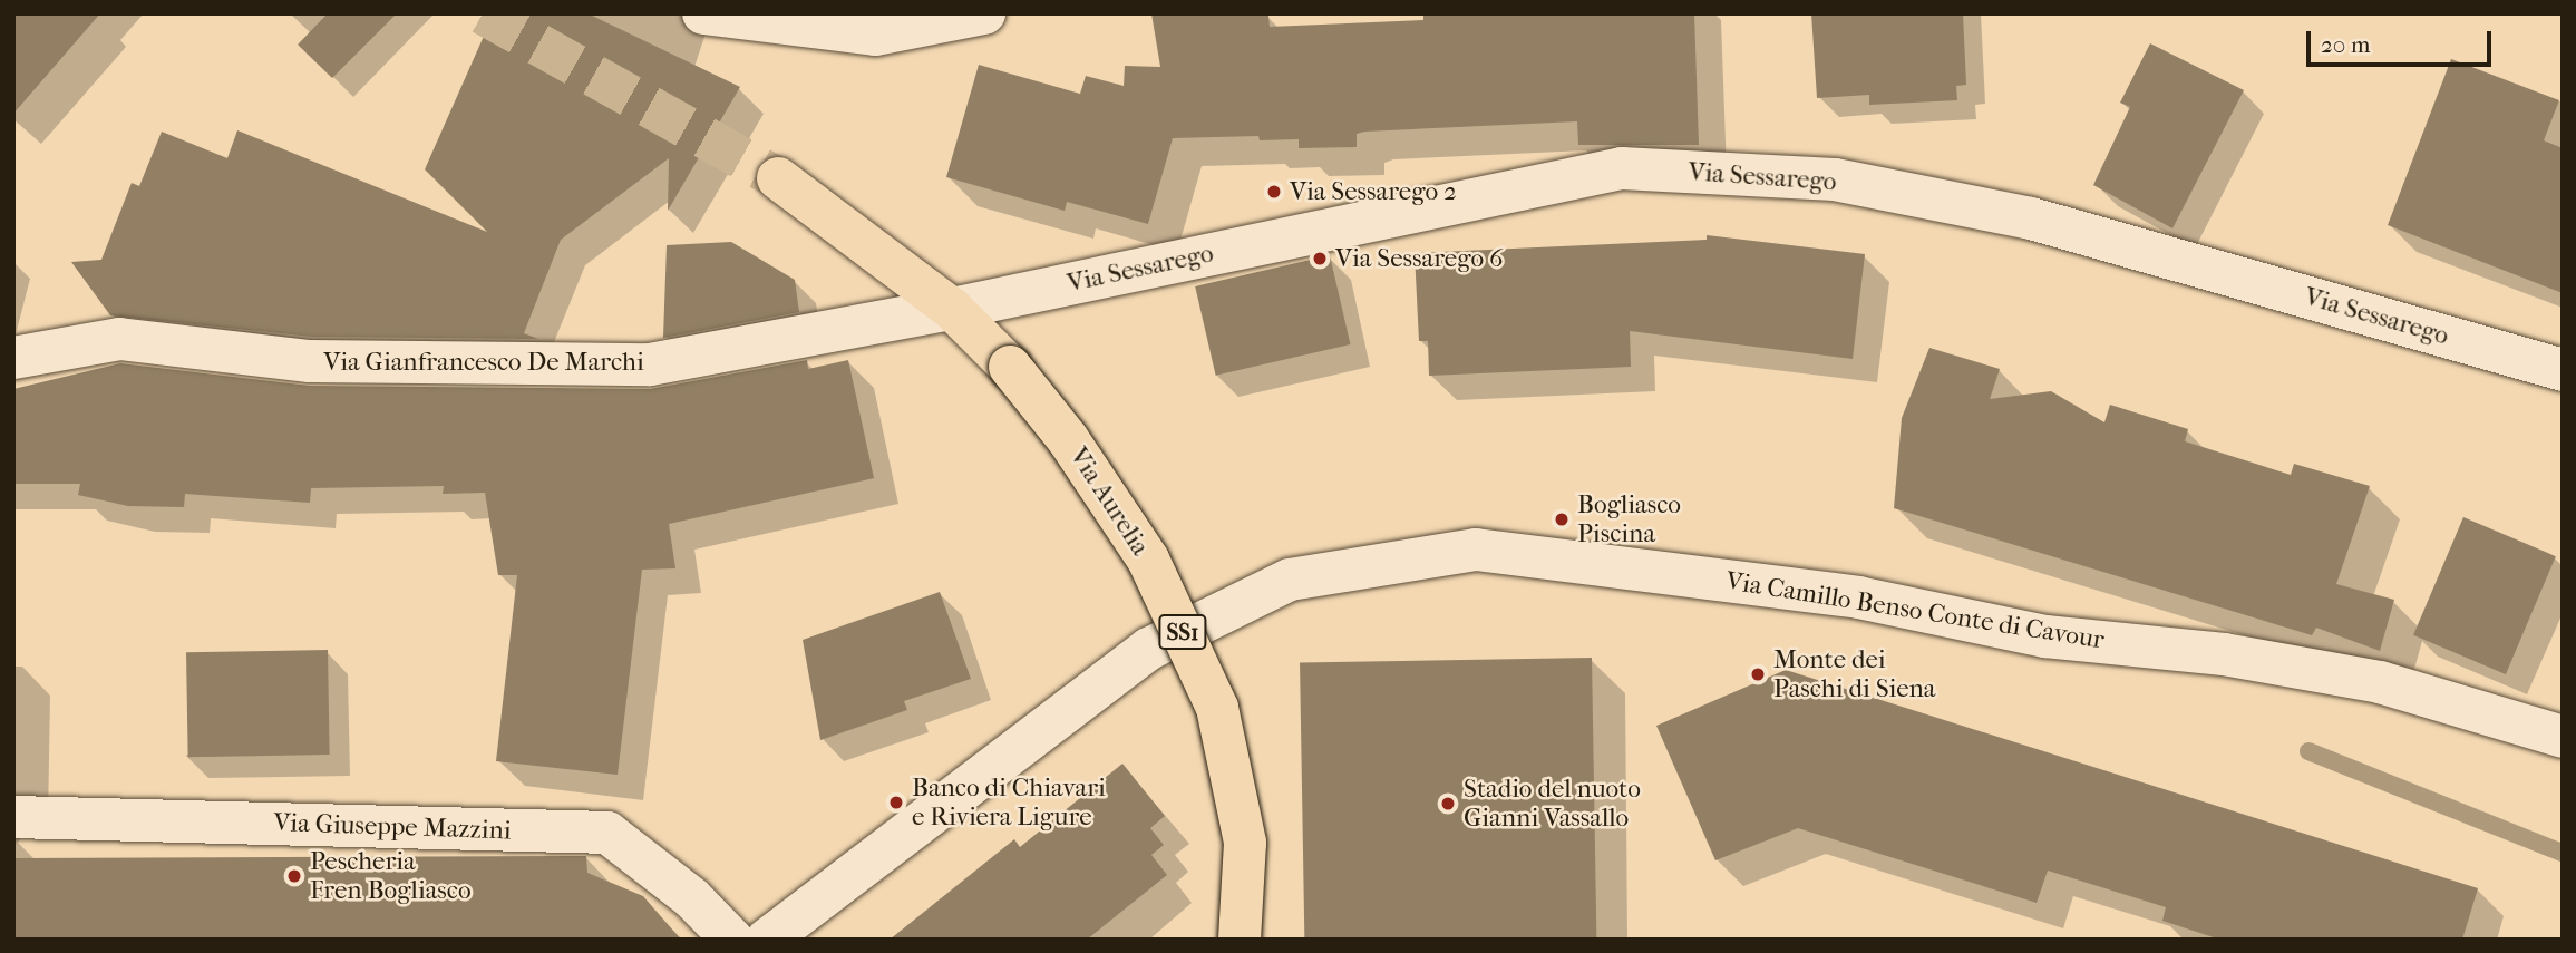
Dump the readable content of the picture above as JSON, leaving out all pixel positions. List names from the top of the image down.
{
  "streets": {
    "main road": ["Via Aurelia", "SS1"],
    "street": [
      "Via Sessarego",
      "Via Gianfrancesco De Marchi",
      "Via Camillo Benso Conte di Cavour",
      "Via Giuseppe Mazzini"
    ]
  },
  "crossings": [
    ["Via Sessarego", "Via Gianfrancesco De Marchi"],
    ["Via Sessarego", "Via Aurelia"],
    ["Via Gianfrancesco De Marchi", "Via Aurelia"]
  ],
  "places": [
    "Via Sessarego 2",
    "Via Sessarego 6",
    "Bogliasco Piscina",
    "Monte dei Paschi di Siena",
    "Banco di Chiavari e Riviera Ligure",
    "Stadio del nuoto Gianni Vassallo",
    "Pescheria Fren Bogliasco"
  ],
  "scale_bar": "20 m"
}
